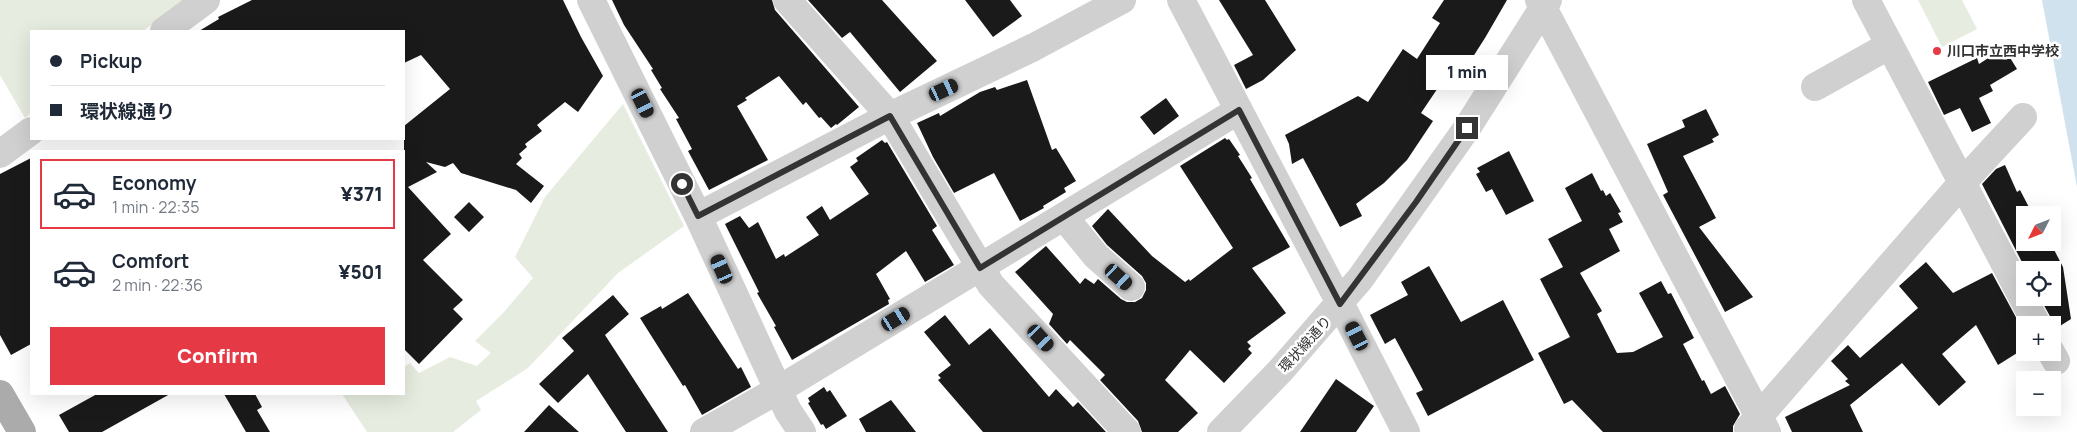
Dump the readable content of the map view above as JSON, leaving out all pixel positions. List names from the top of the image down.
{
  "streets": {
    "street": ["環状線通り"]
  },
  "places": ["川口市立西中学校"],
  "north": "bottom left",
  "page": {
    "banner": ["Pickup", "環状線通り"],
    "bubble": "1 min",
    "list": [
      {
        "name": "Economy",
        "note": "1 min · 22:35",
        "value": "¥371"
      },
      {
        "name": "Comfort",
        "note": "2 min · 22:36",
        "value": "¥501"
      }
    ],
    "map_buttons": ["+", "−"],
    "buttons": "Confirm"
  }
}
